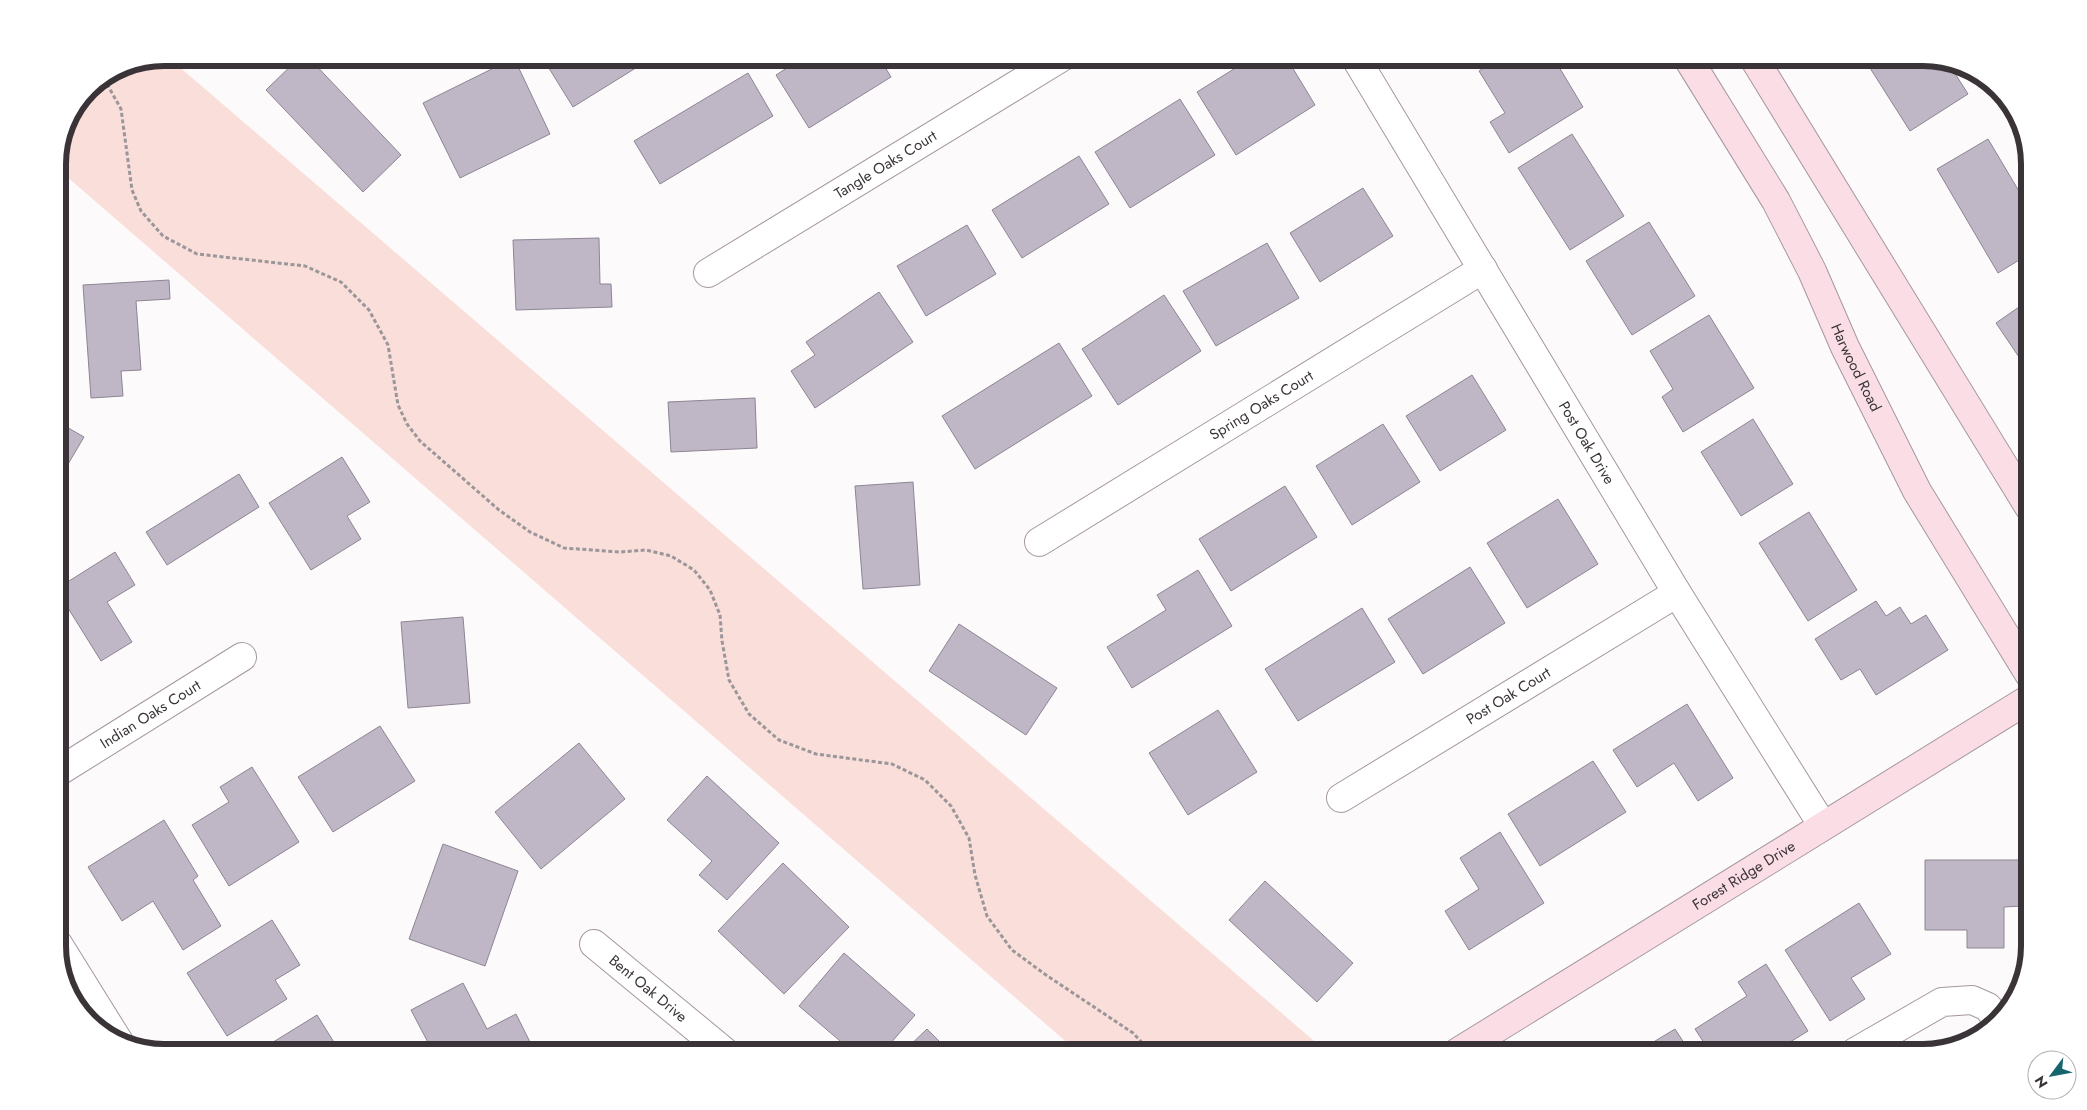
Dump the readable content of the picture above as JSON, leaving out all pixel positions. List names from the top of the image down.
{
  "streets": {
    "main road": ["Harwood Road", "Forest Ridge Drive"],
    "street": [
      "Tangle Oaks Court",
      "Spring Oaks Court",
      "Post Oak Drive",
      "Post Oak Court",
      "Indian Oaks Court",
      "Bent Oak Drive"
    ]
  },
  "crossings": [
    ["Spring Oaks Court", "Post Oak Drive"],
    ["Post Oak Drive", "Post Oak Court"],
    ["Post Oak Drive", "Forest Ridge Drive"]
  ],
  "north": "bottom left"
}
